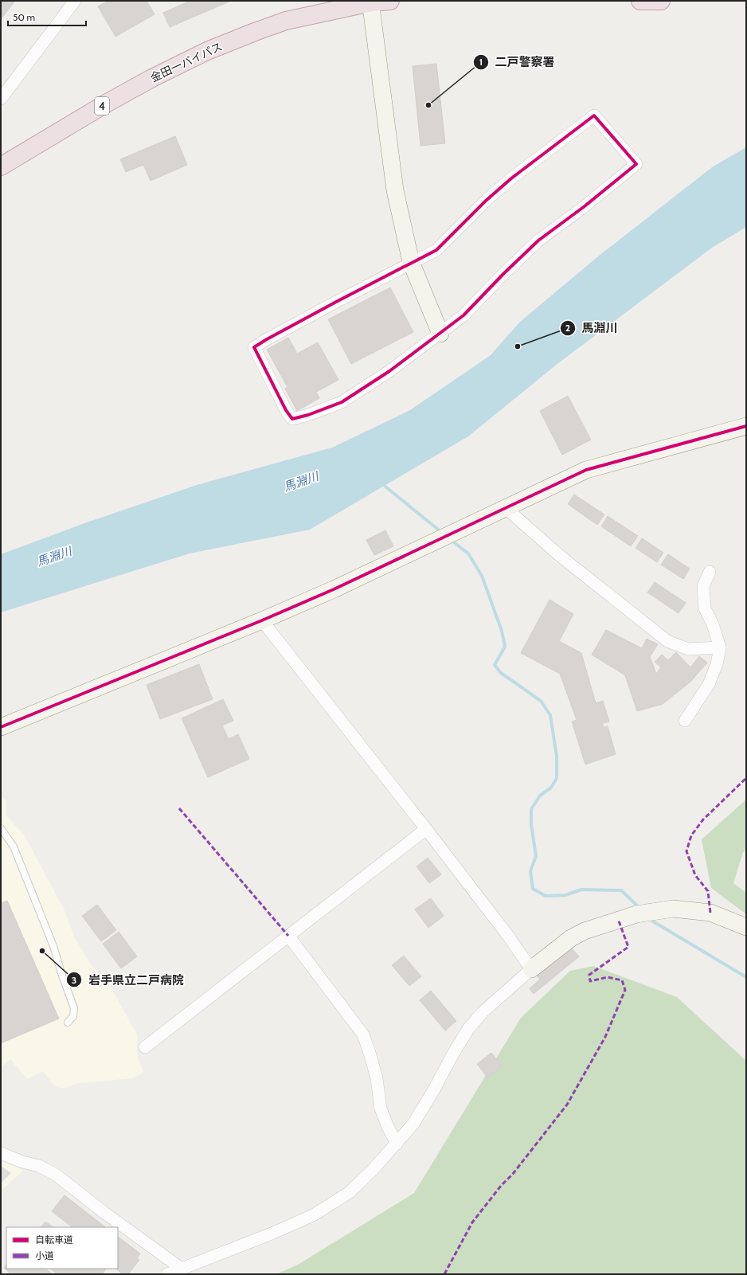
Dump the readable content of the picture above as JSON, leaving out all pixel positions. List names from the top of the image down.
{
  "streets": {
    "highway": ["金田一バイパス", "4"]
  },
  "water": ["馬淵川"],
  "places": ["二戸警察署", "馬淵川", "岩手県立二戸病院"],
  "legend": ["自転車道", "小道"],
  "scale_bar": "50 m"
}
